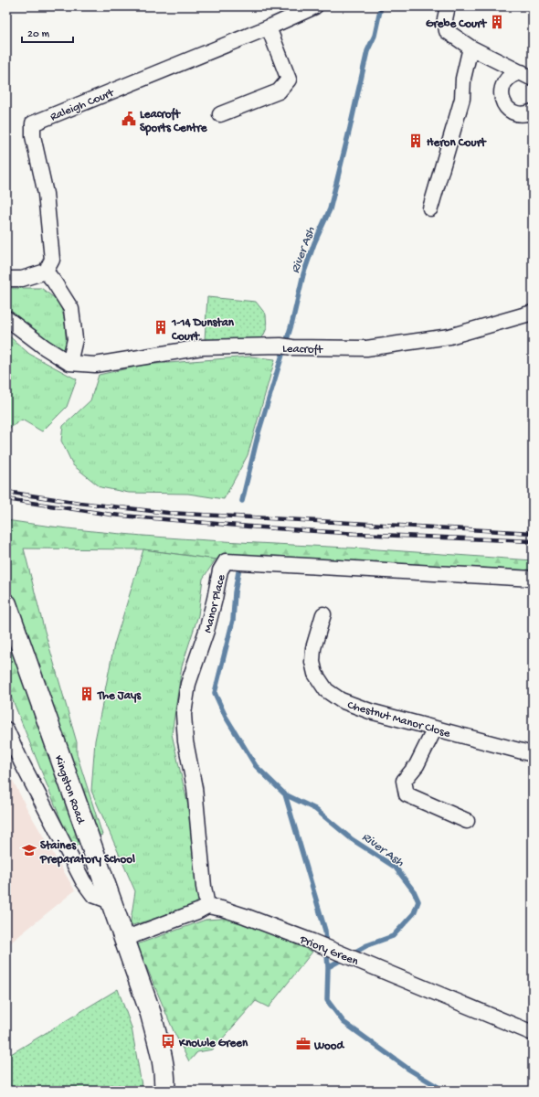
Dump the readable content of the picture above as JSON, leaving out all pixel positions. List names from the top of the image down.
{
  "streets": {
    "street": [
      "Raleigh Court",
      "Leacroft",
      "Manor Place",
      "Chestnut Manor Close",
      "Kingston Road",
      "Priory Green"
    ]
  },
  "crossings": [
    ["Manor Place", "Priory Green"]
  ],
  "water": ["River Ash"],
  "places": {
    "building": [
      "Grebe Court",
      "Heron Court",
      "1-14 Dunstan Court",
      "The Jays"
    ],
    "public building": ["Leacroft Sports Centre"],
    "school or university": ["Staines Preparatory School"],
    "bus stop": ["Knowle Green"],
    "office": ["Wood"]
  },
  "scale_bar": "20 m"
}
